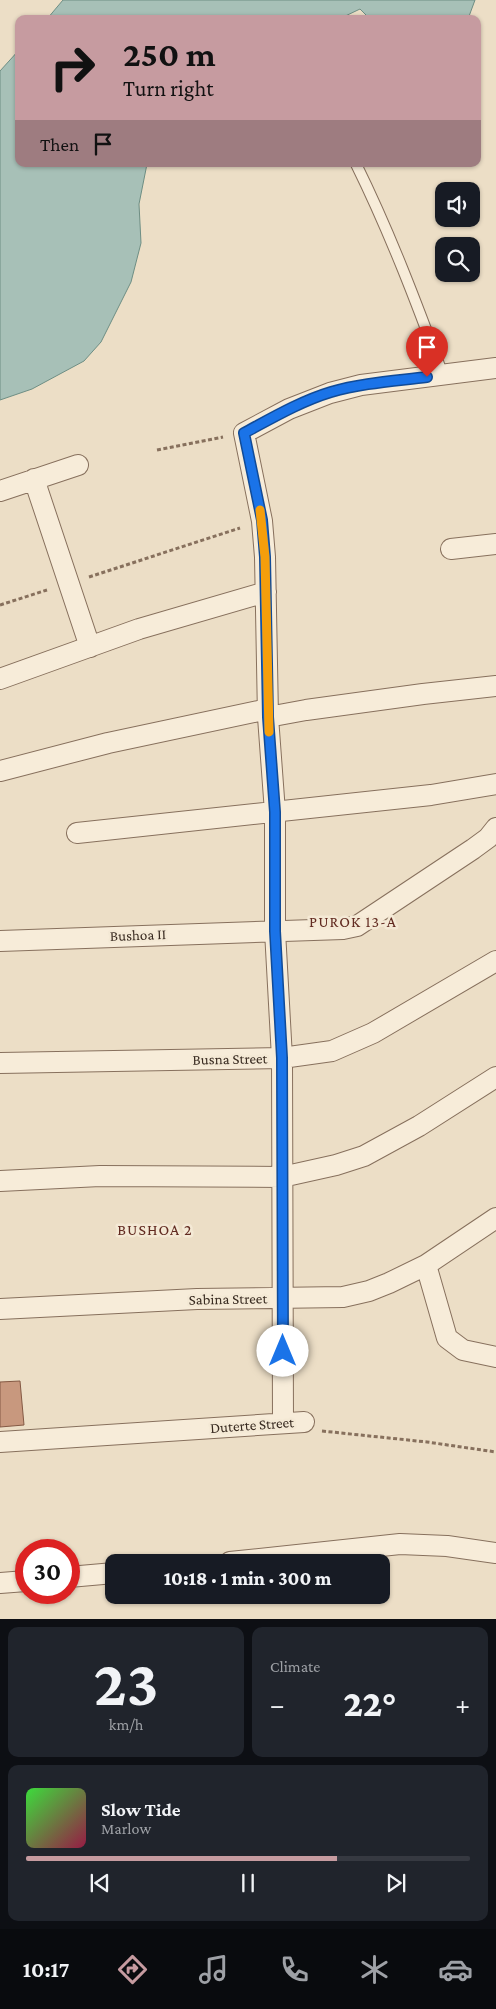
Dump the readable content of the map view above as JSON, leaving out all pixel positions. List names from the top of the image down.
{
  "streets": {
    "street": [
      "Bushoa II",
      "Busna Street",
      "Sabina Street",
      "Duterte Street"
    ]
  },
  "districts": ["PUROK 13-A", "BUSHOA 2"],
  "page": {
    "turn": ["250 m", "Turn right"],
    "then": "Then",
    "limit": "30",
    "trip": "10:18 · 1 min · 300 m",
    "tile": [
      ["23", "km/h"],
      "Climate"
    ],
    "heat": ["−", "22°", "+"],
    "song": ["Slow Tide", "Marlow"],
    "tabs": "10:17"
  }
}
